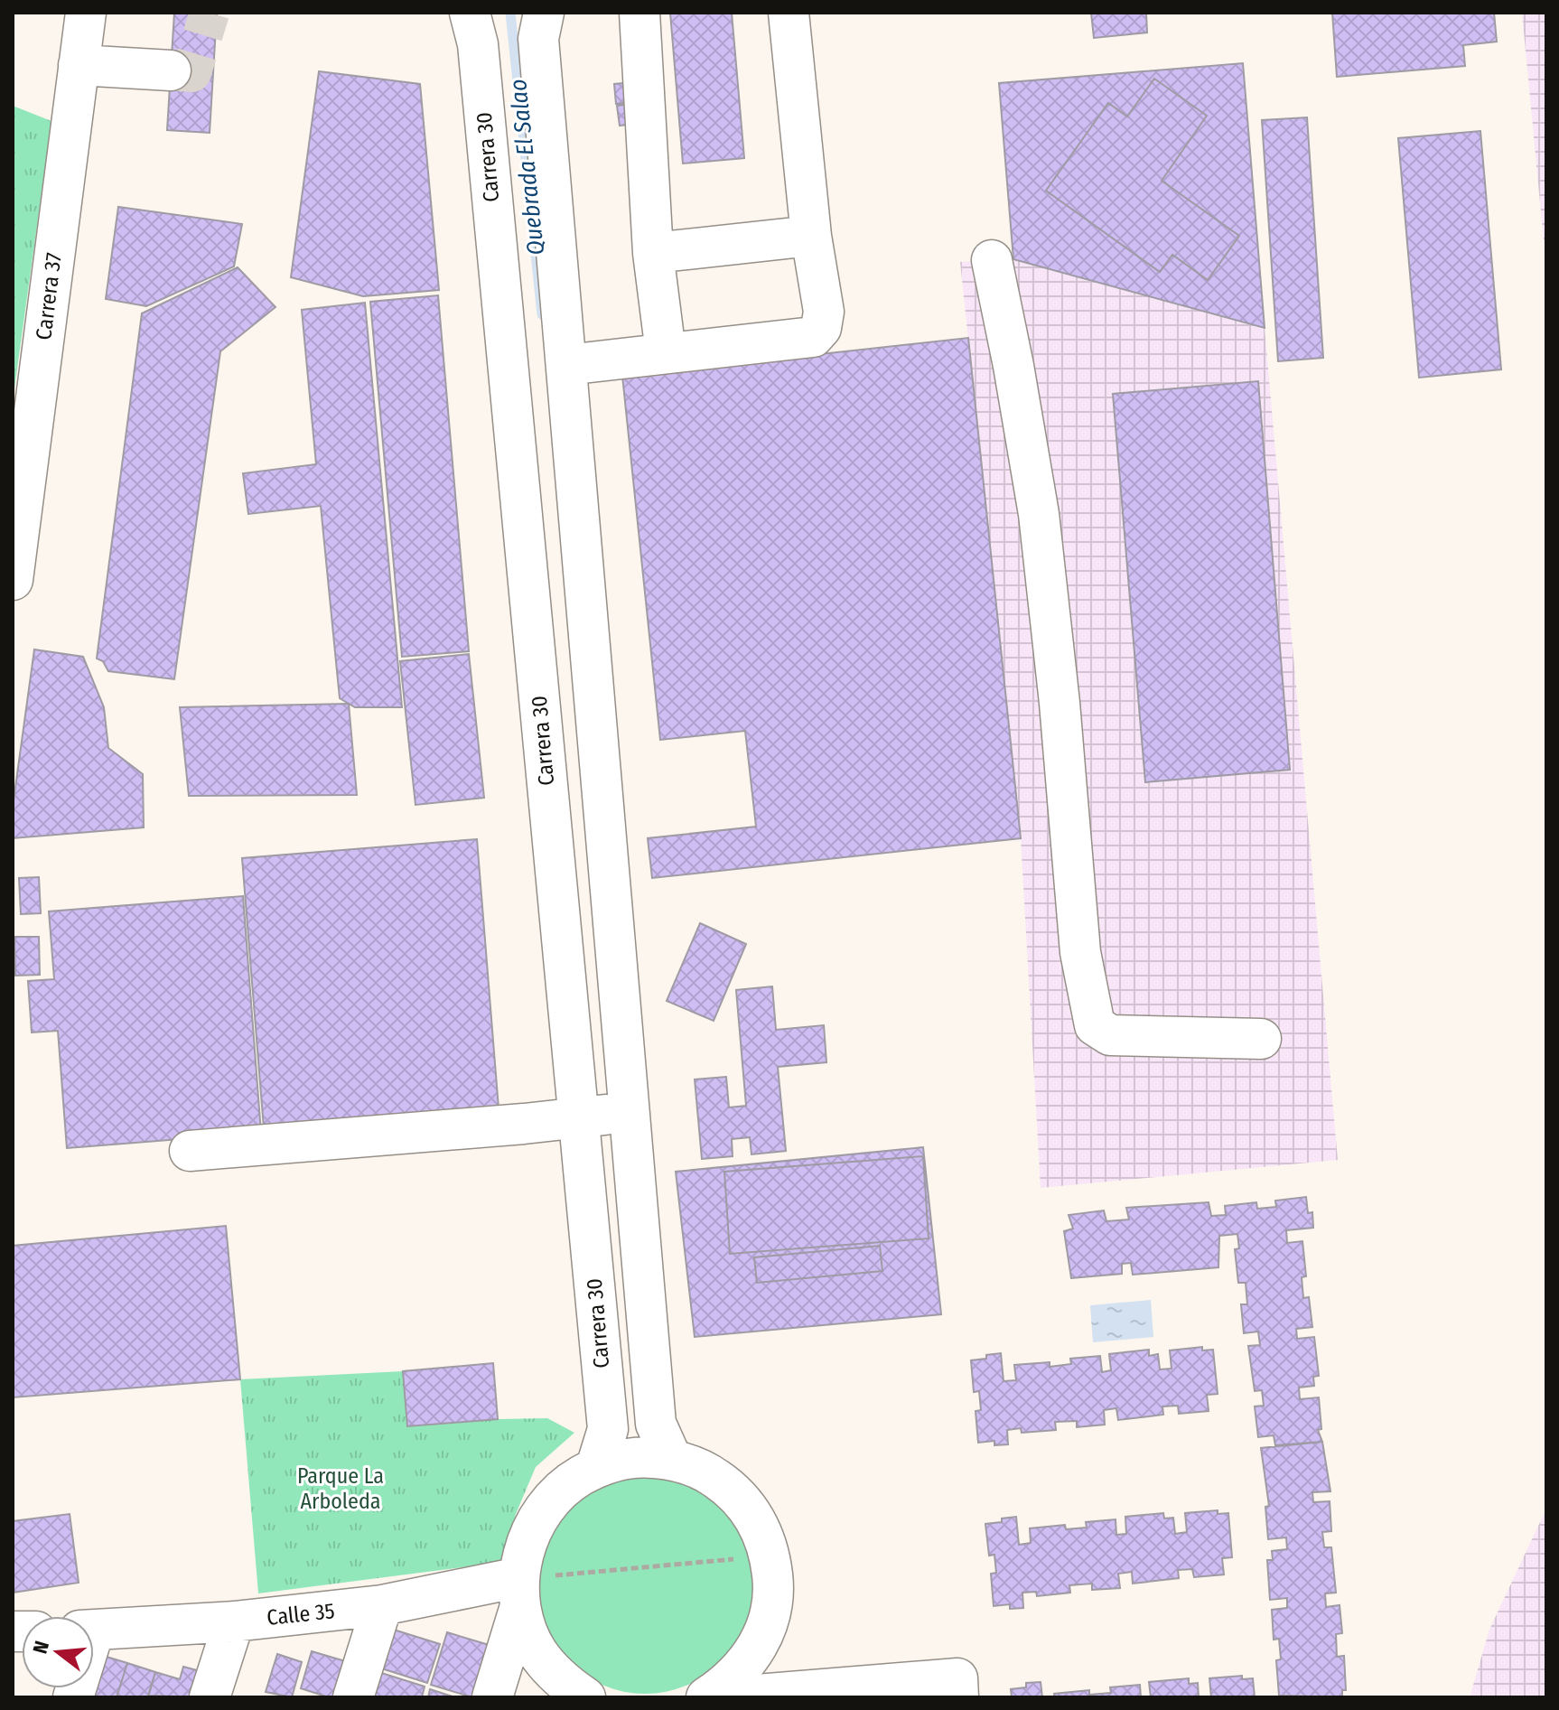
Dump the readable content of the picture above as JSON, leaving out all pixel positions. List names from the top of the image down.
{
  "streets": {
    "street": ["Carrera 30", "Carrera 37", "Calle 35"]
  },
  "water": ["Quebrada El Salao"],
  "parks": ["Parque La Arboleda"],
  "north": "left"
}
